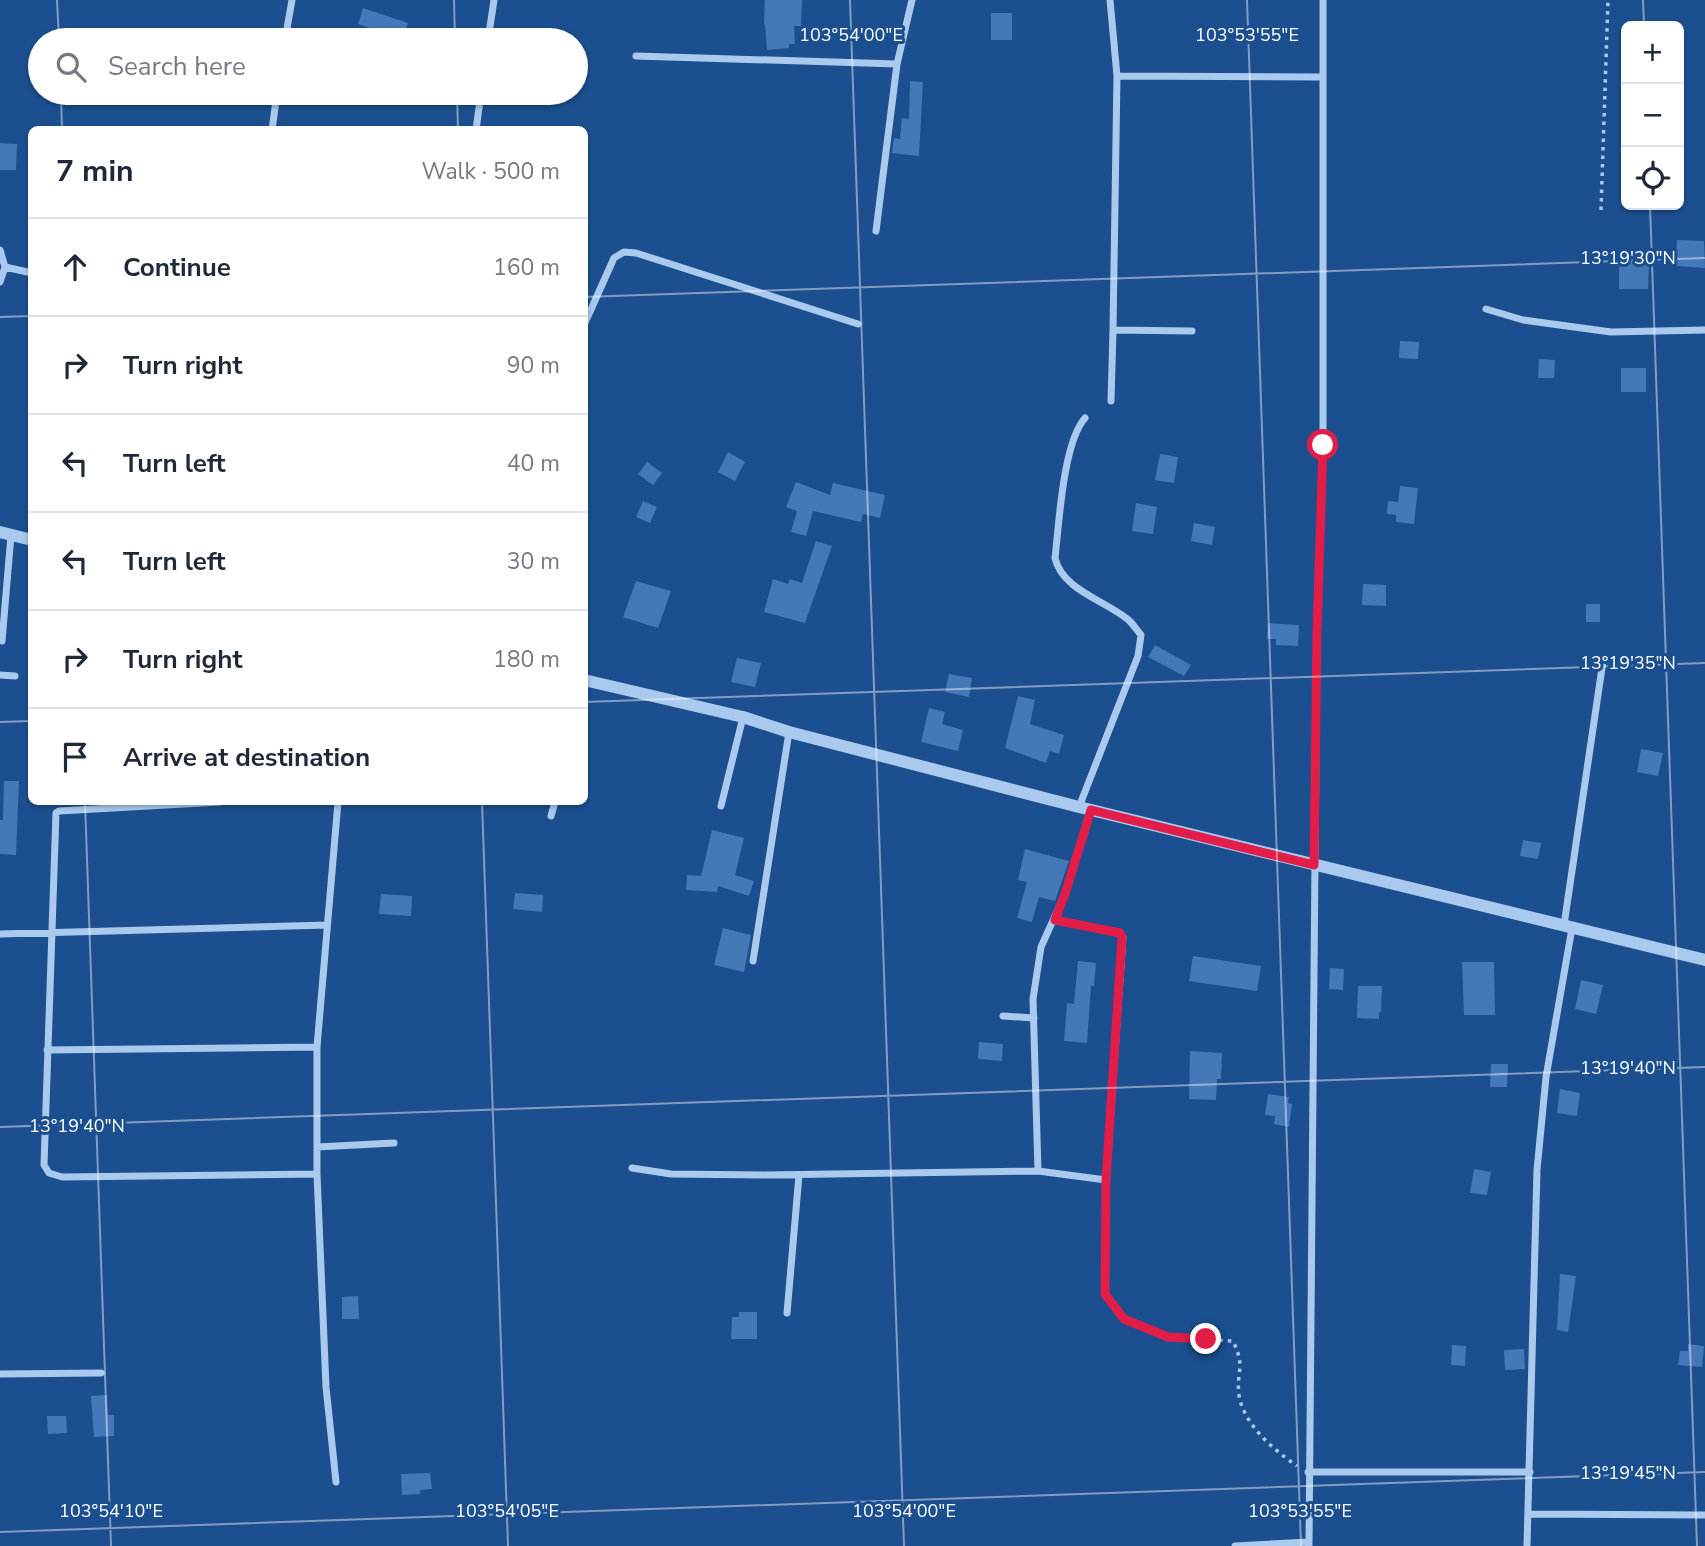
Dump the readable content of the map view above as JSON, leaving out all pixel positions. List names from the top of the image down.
{
  "page": {
    "map_buttons": ["+", "−"],
    "search": "Search here",
    "heading": ["7 min", "Walk · 500 m"],
    "list": [
      ["Continue", "160 m"],
      ["Turn right", "90 m"],
      ["Turn left", "40 m"],
      ["Turn left", "30 m"],
      ["Turn right", "180 m"],
      "Arrive at destination"
    ]
  },
  "coordinates": [
    "103°54'00\"E",
    "103°53'55\"E",
    "13°19'30\"N",
    "13°19'35\"N",
    "13°19'40\"N",
    "13°19'45\"N",
    "103°54'10\"E",
    "103°54'05\"E"
  ]
}
